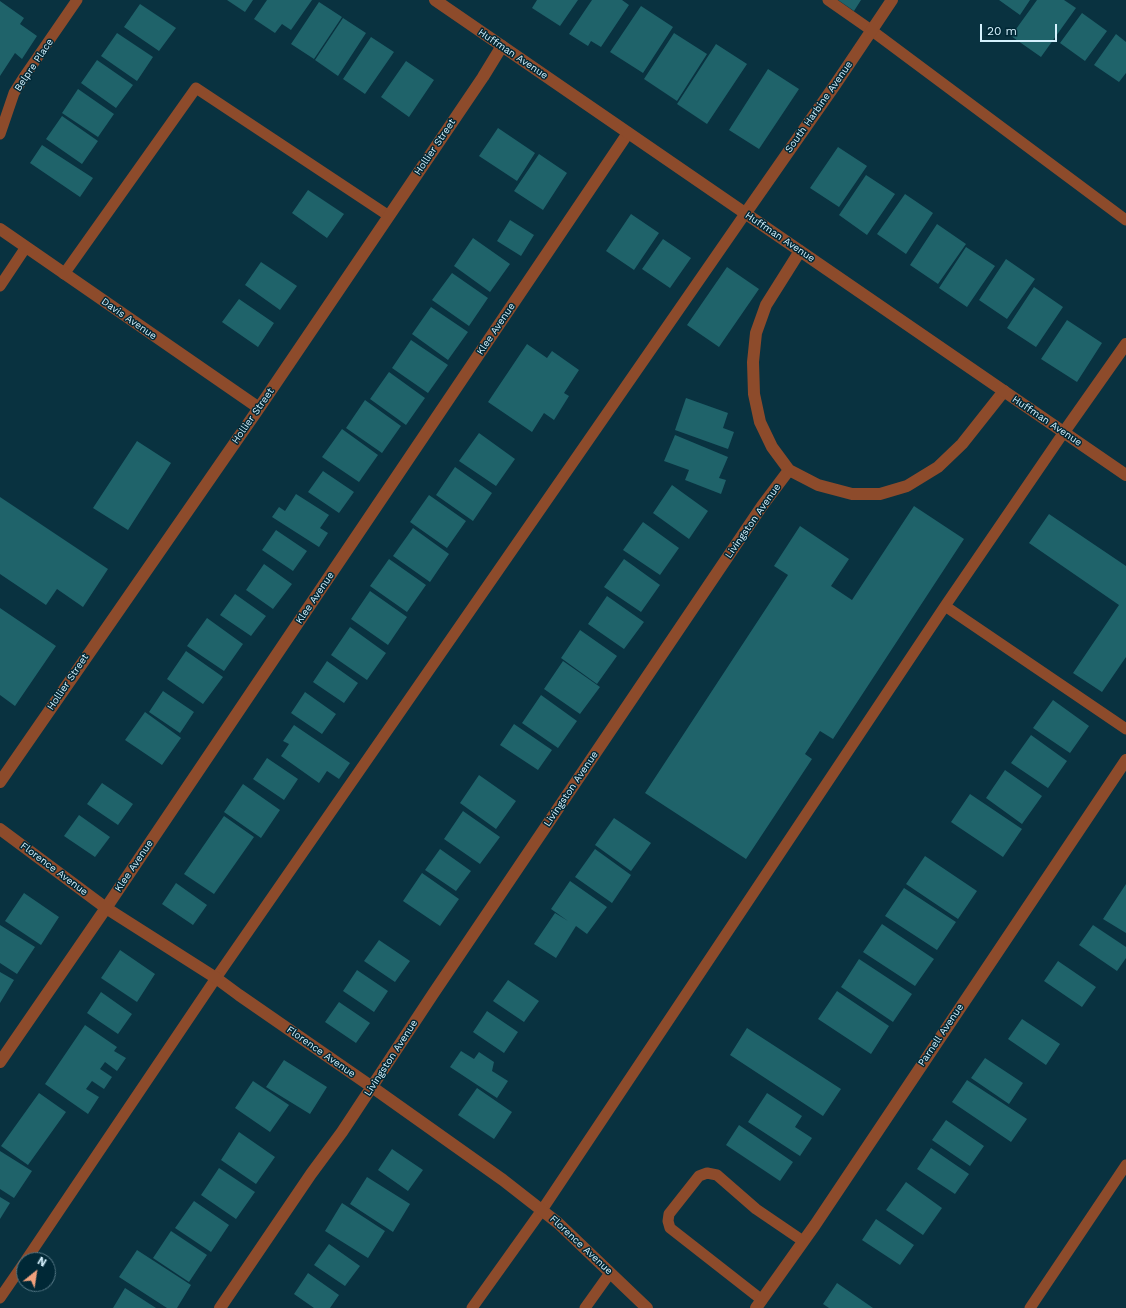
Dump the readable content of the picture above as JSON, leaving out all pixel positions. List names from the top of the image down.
{
  "streets": {
    "street": [
      "Huffman Avenue",
      "South Harbine Avenue",
      "Hollier Street",
      "Davis Avenue",
      "Klee Avenue",
      "Livingston Avenue",
      "Florence Avenue",
      "Parnell Avenue"
    ],
    "lane": ["Belpre Place"]
  },
  "crossings": [
    ["Huffman Avenue", "South Harbine Avenue"],
    ["Huffman Avenue", "Hollier Street"],
    ["Huffman Avenue", "Klee Avenue"],
    ["Hollier Street", "Davis Avenue"],
    ["Klee Avenue", "Florence Avenue"],
    ["Livingston Avenue", "Florence Avenue"]
  ],
  "scale_bar": "20 m",
  "north": "top right"
}
